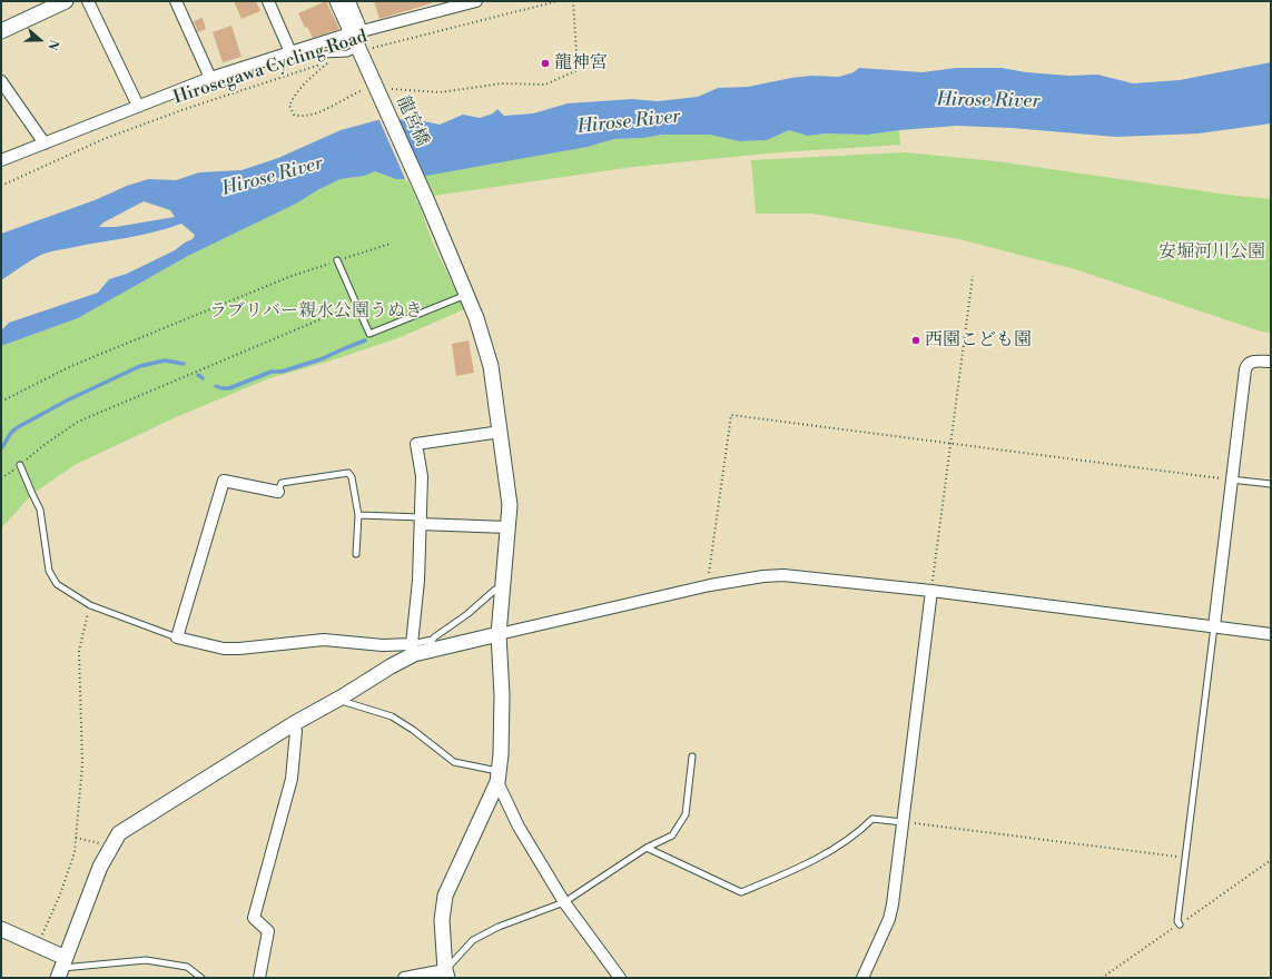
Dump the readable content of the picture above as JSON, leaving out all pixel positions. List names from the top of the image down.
{
  "streets": {
    "street": ["龍宮橋"],
    "path": ["Hirosegawa Cycling Road"]
  },
  "crossings": [
    ["Hirosegawa Cycling Road", "龍宮橋"]
  ],
  "water": ["Hirose River"],
  "parks": ["安堀河川公園", "ラブリバー親水公園うぬき"],
  "places": ["龍神宮", "西園こども園"],
  "north": "right"
}
